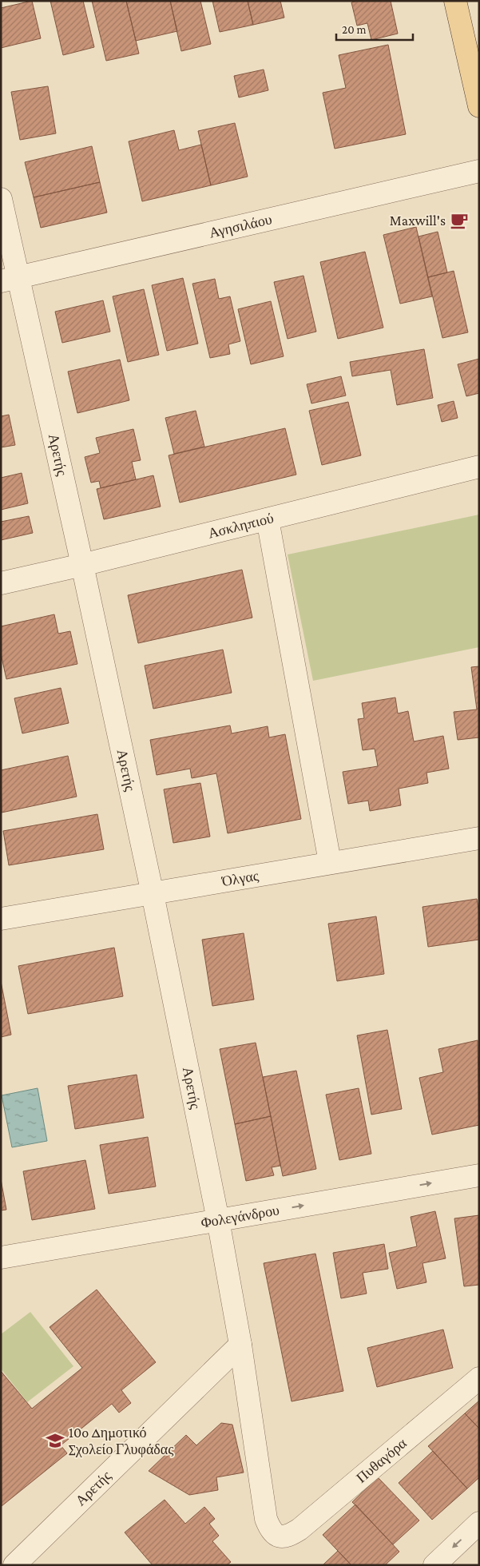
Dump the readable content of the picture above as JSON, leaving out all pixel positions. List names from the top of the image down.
{
  "streets": {
    "street": [
      "Αγησιλάου",
      "Αρετής",
      "Ασκληπιού",
      "Όλγας",
      "Φολεγάνδρου",
      "Πυθαγόρα"
    ]
  },
  "crossings": [
    ["Αγησιλάου", "Αρετής"],
    ["Αρετής", "Ασκληπιού"],
    ["Αρετής", "Όλγας"],
    ["Αρετής", "Φολεγάνδρου"],
    ["Αρετής", "Πυθαγόρα"]
  ],
  "one_way": ["Φολεγάνδρου"],
  "places": {
    "cafe": ["Maxwill's"],
    "school or university": ["10o Δημοτικό Σχολείο Γλυφάδας"]
  },
  "scale_bar": "20 m"
}
